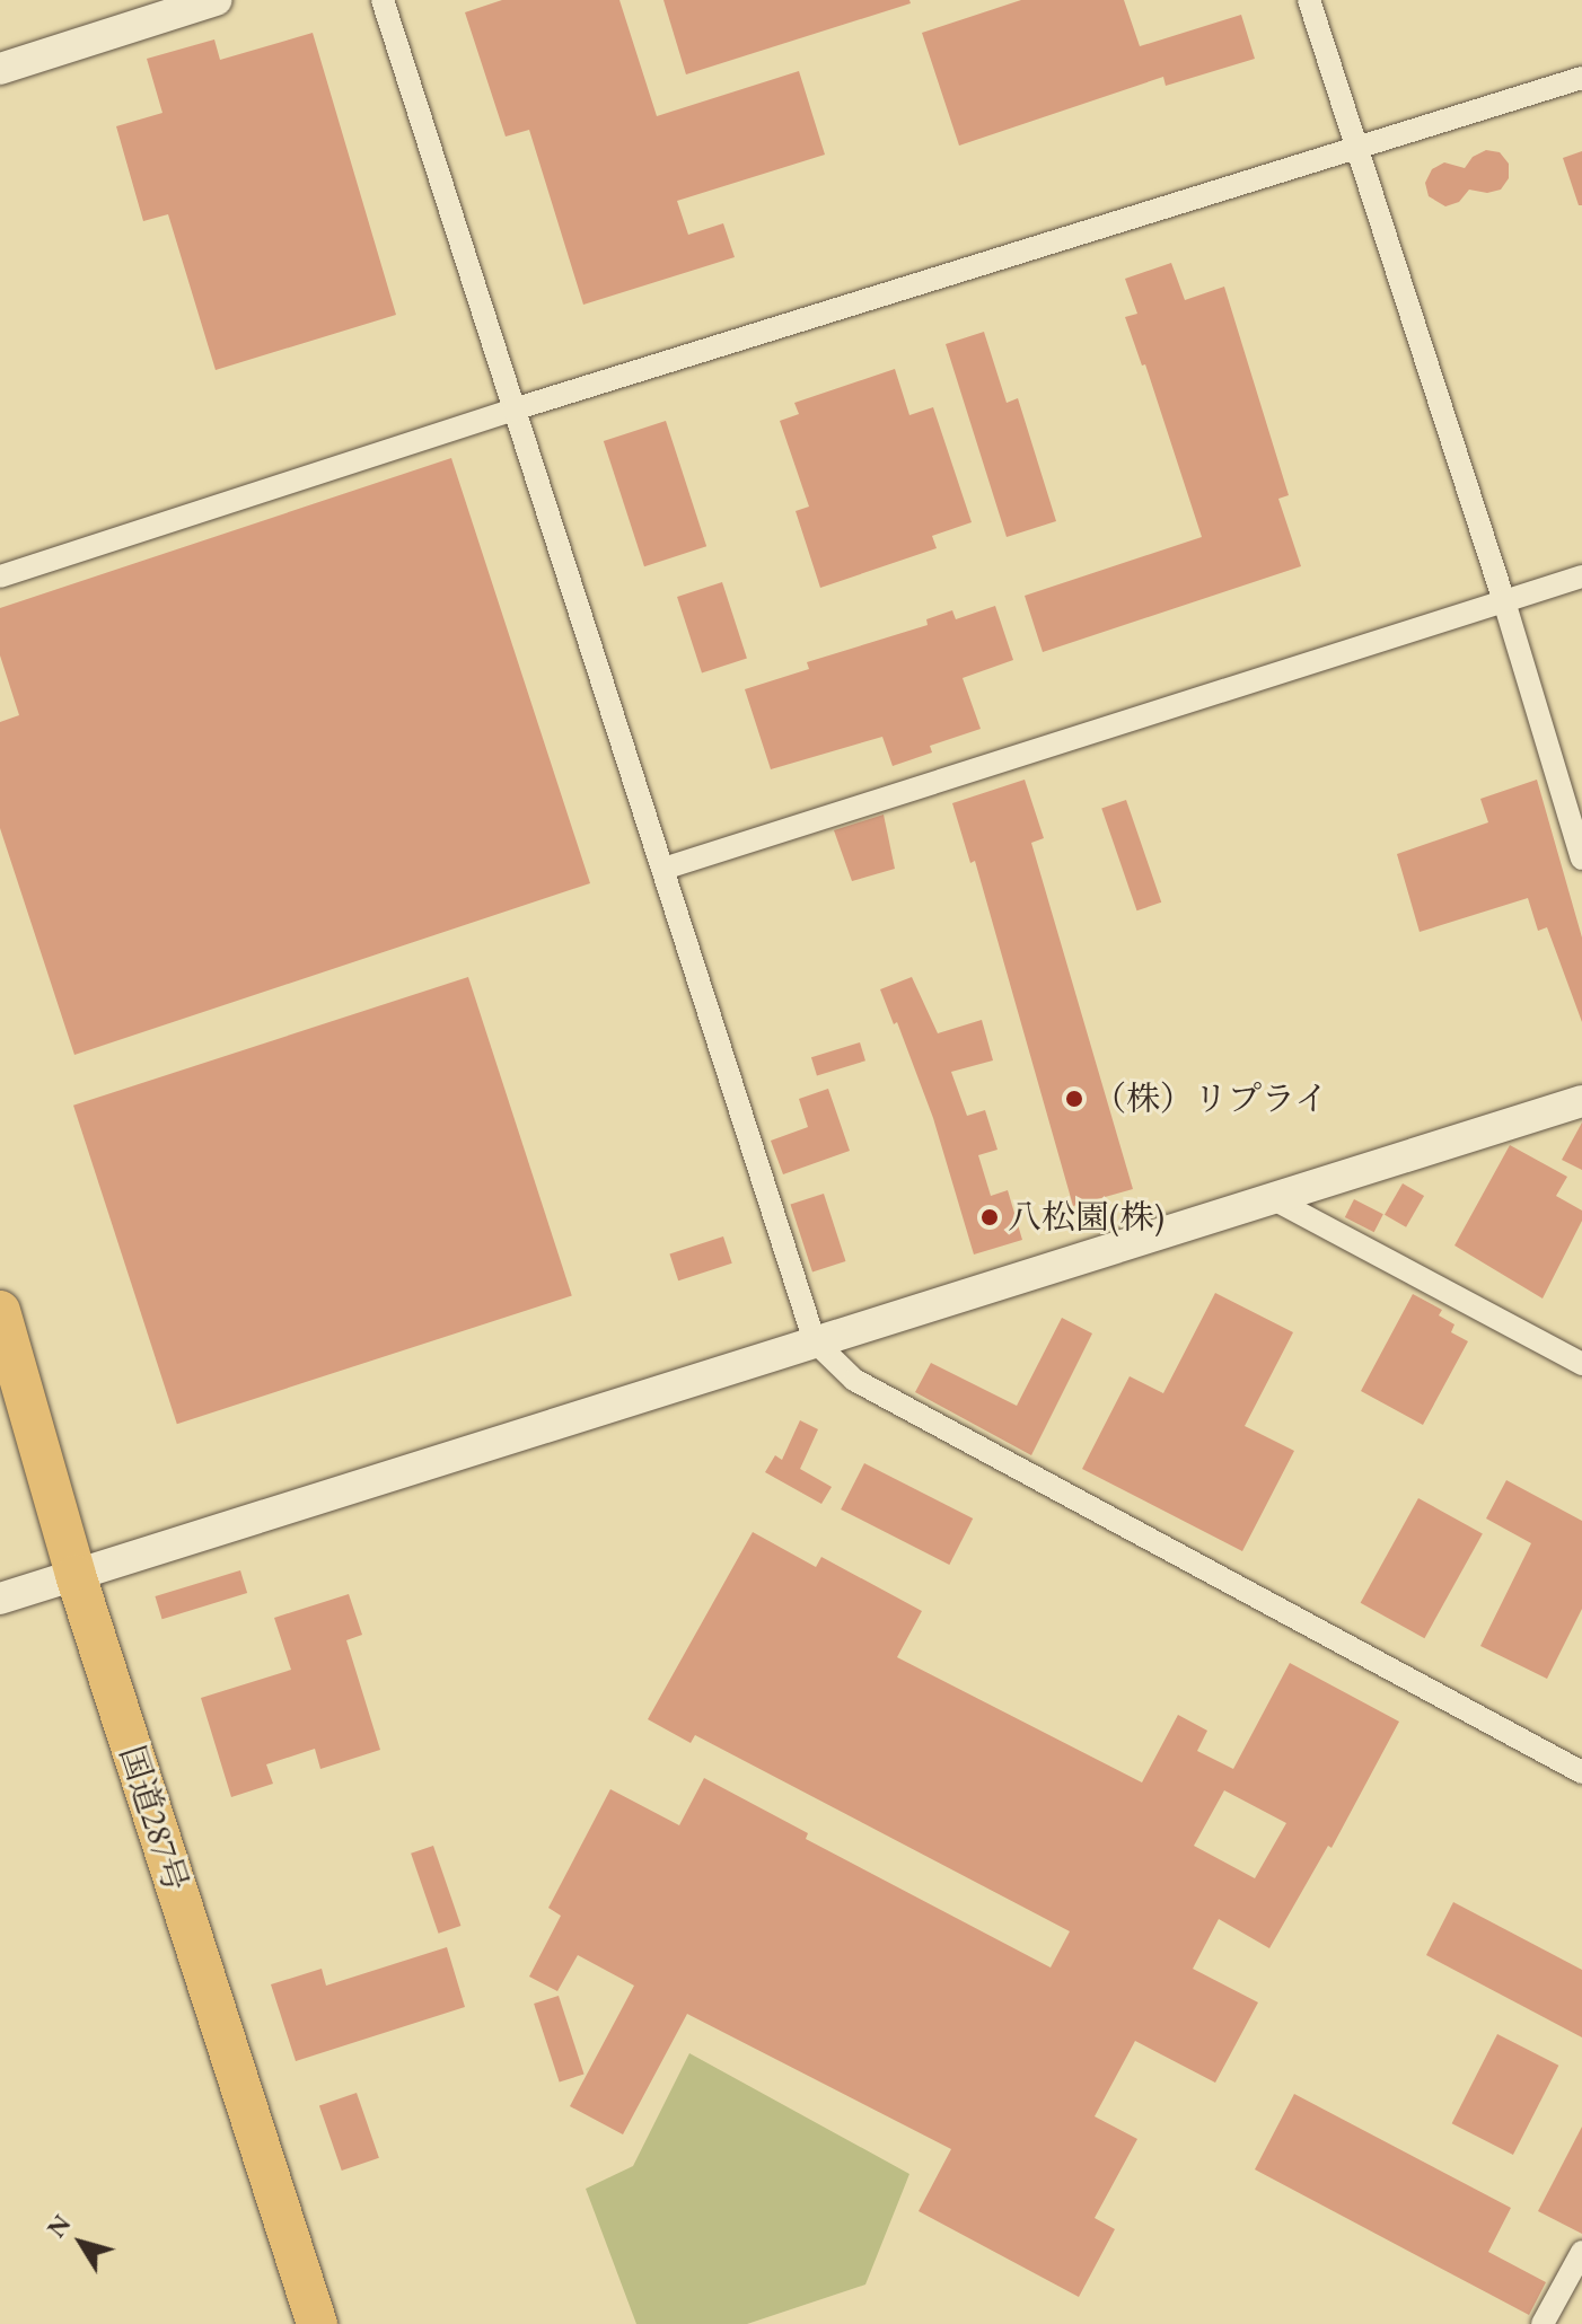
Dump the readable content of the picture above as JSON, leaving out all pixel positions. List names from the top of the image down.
{
  "streets": {
    "highway": ["国道287号"]
  },
  "places": ["（株）リプライ", "八松園(株)"],
  "north": "top left"
}
